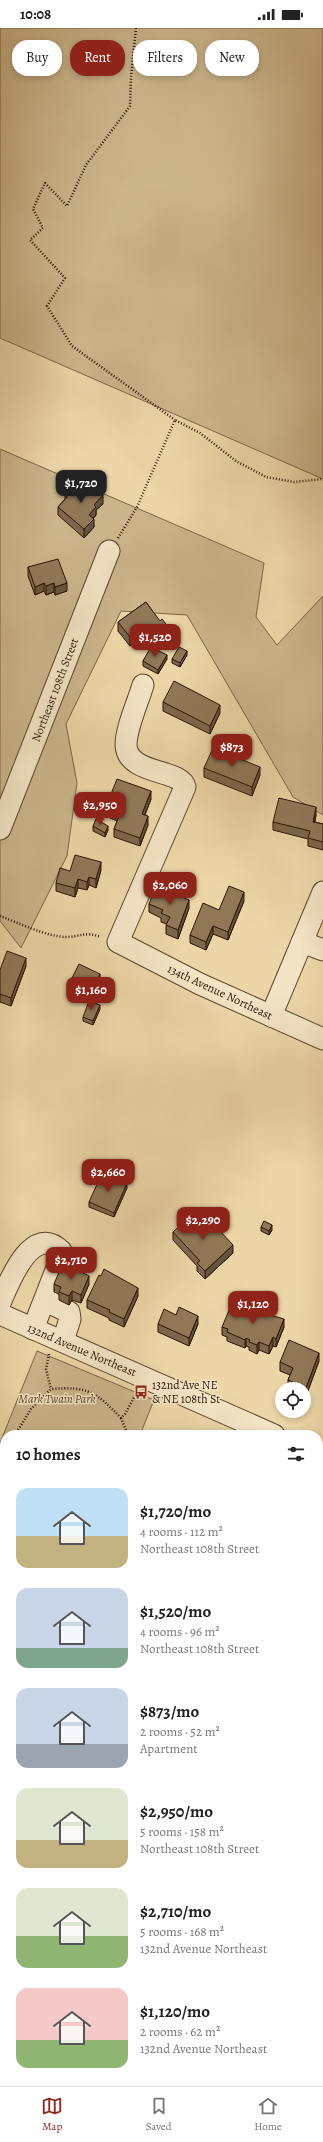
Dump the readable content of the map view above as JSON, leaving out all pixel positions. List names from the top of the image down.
{
  "streets": {
    "street": ["Northeast 108th Street", "134th Avenue Northeast", "132nd Avenue Northeast"]
  },
  "parks": ["Mark Twain Park"],
  "places": {
    "bus stop": ["132nd Ave NE & NE 108th St"]
  },
  "page": {
    "status": "10:08",
    "chip": [
      "Buy",
      "Rent",
      "Filters",
      "New"
    ],
    "price": [
      "$1,720",
      "$1,520",
      "$873",
      "$2,950",
      "$2,060",
      "$1,160",
      "$2,660",
      "$2,290",
      "$2,710",
      "$1,120"
    ],
    "heading": "10 homes",
    "list": [
      {
        "name": "$1,720/mo",
        "note": "4 rooms · 112 m² · Northeast 108th Street"
      },
      {
        "name": "$1,520/mo",
        "note": "4 rooms · 96 m² · Northeast 108th Street"
      },
      {
        "name": "$873/mo",
        "note": "2 rooms · 52 m² · Apartment"
      },
      {
        "name": "$2,950/mo",
        "note": "5 rooms · 158 m² · Northeast 108th Street"
      },
      {
        "name": "$2,710/mo",
        "note": "5 rooms · 168 m² · 132nd Avenue Northeast"
      },
      {
        "name": "$1,120/mo",
        "note": "2 rooms · 62 m² · 132nd Avenue Northeast"
      }
    ],
    "tabs": ["Map", "Saved", "Home"]
  }
}
